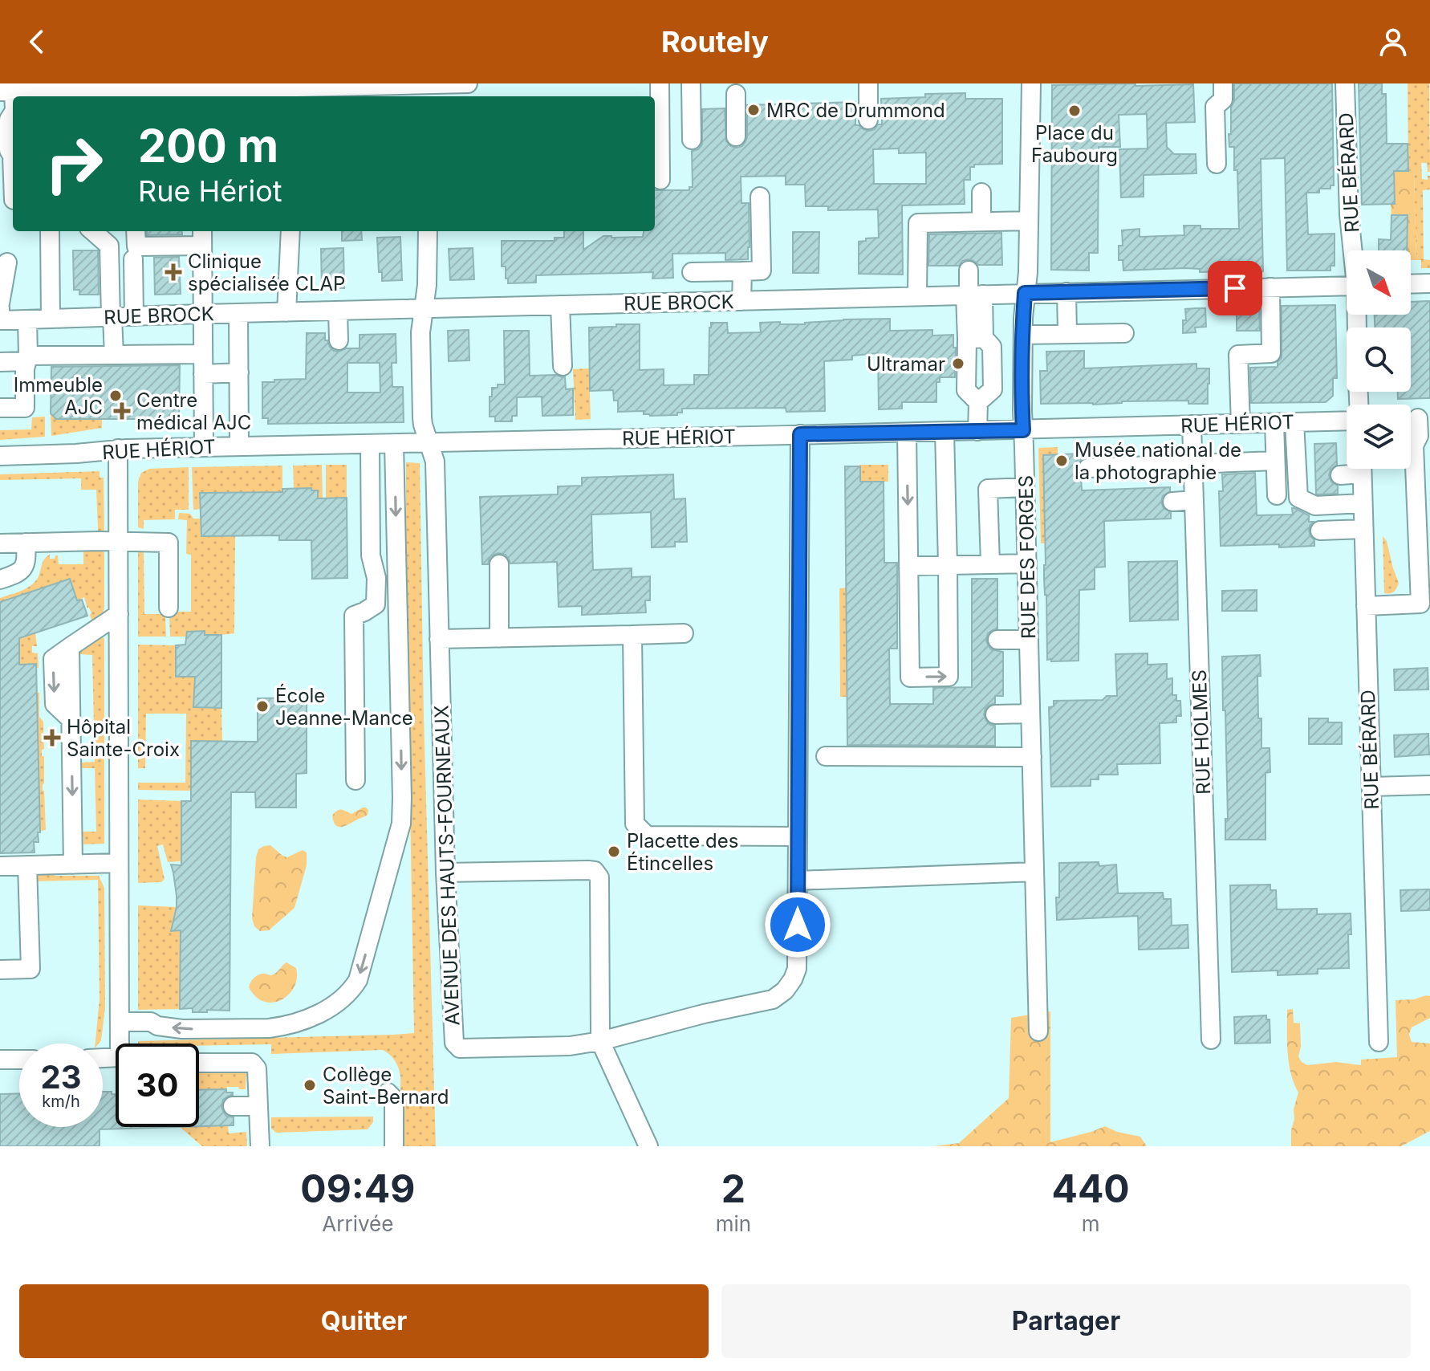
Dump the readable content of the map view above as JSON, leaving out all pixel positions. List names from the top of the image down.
{
  "streets": {
    "street": [
      "RUE BÉRARD",
      "RUE BROCK",
      "RUE HÉRIOT",
      "RUE DES FORGES",
      "RUE HOLMES",
      "AVENUE DES HAUTS-FOURNEAUX"
    ]
  },
  "crossings": [
    ["RUE BROCK", "RUE DES FORGES"],
    ["RUE BROCK", "AVENUE DES HAUTS-FOURNEAUX"],
    ["RUE HÉRIOT", "RUE DES FORGES"],
    ["RUE HÉRIOT", "RUE HOLMES"],
    ["RUE HÉRIOT", "AVENUE DES HAUTS-FOURNEAUX"]
  ],
  "places": {
    "other": [
      "MRC de Drummond",
      "Place du Faubourg",
      "Ultramar",
      "Immeuble AJC",
      "Musée national de la photographie",
      "École Jeanne-Mance",
      "Placette des Étincelles",
      "Collège Saint-Bernard"
    ],
    "health": ["Clinique spécialisée CLAP", "Centre médical AJC", "Hôpital Sainte-Croix"]
  },
  "north": "bottom right",
  "page": {
    "header": "Routely",
    "turn": ["200 m", "Rue Hériot"],
    "speed": "23 km/h",
    "limit": "30",
    "eta": [
      "09:49",
      "Arrivée",
      "2",
      "min",
      "440",
      "m"
    ],
    "buttons": ["Quitter", "Partager"]
  }
}
